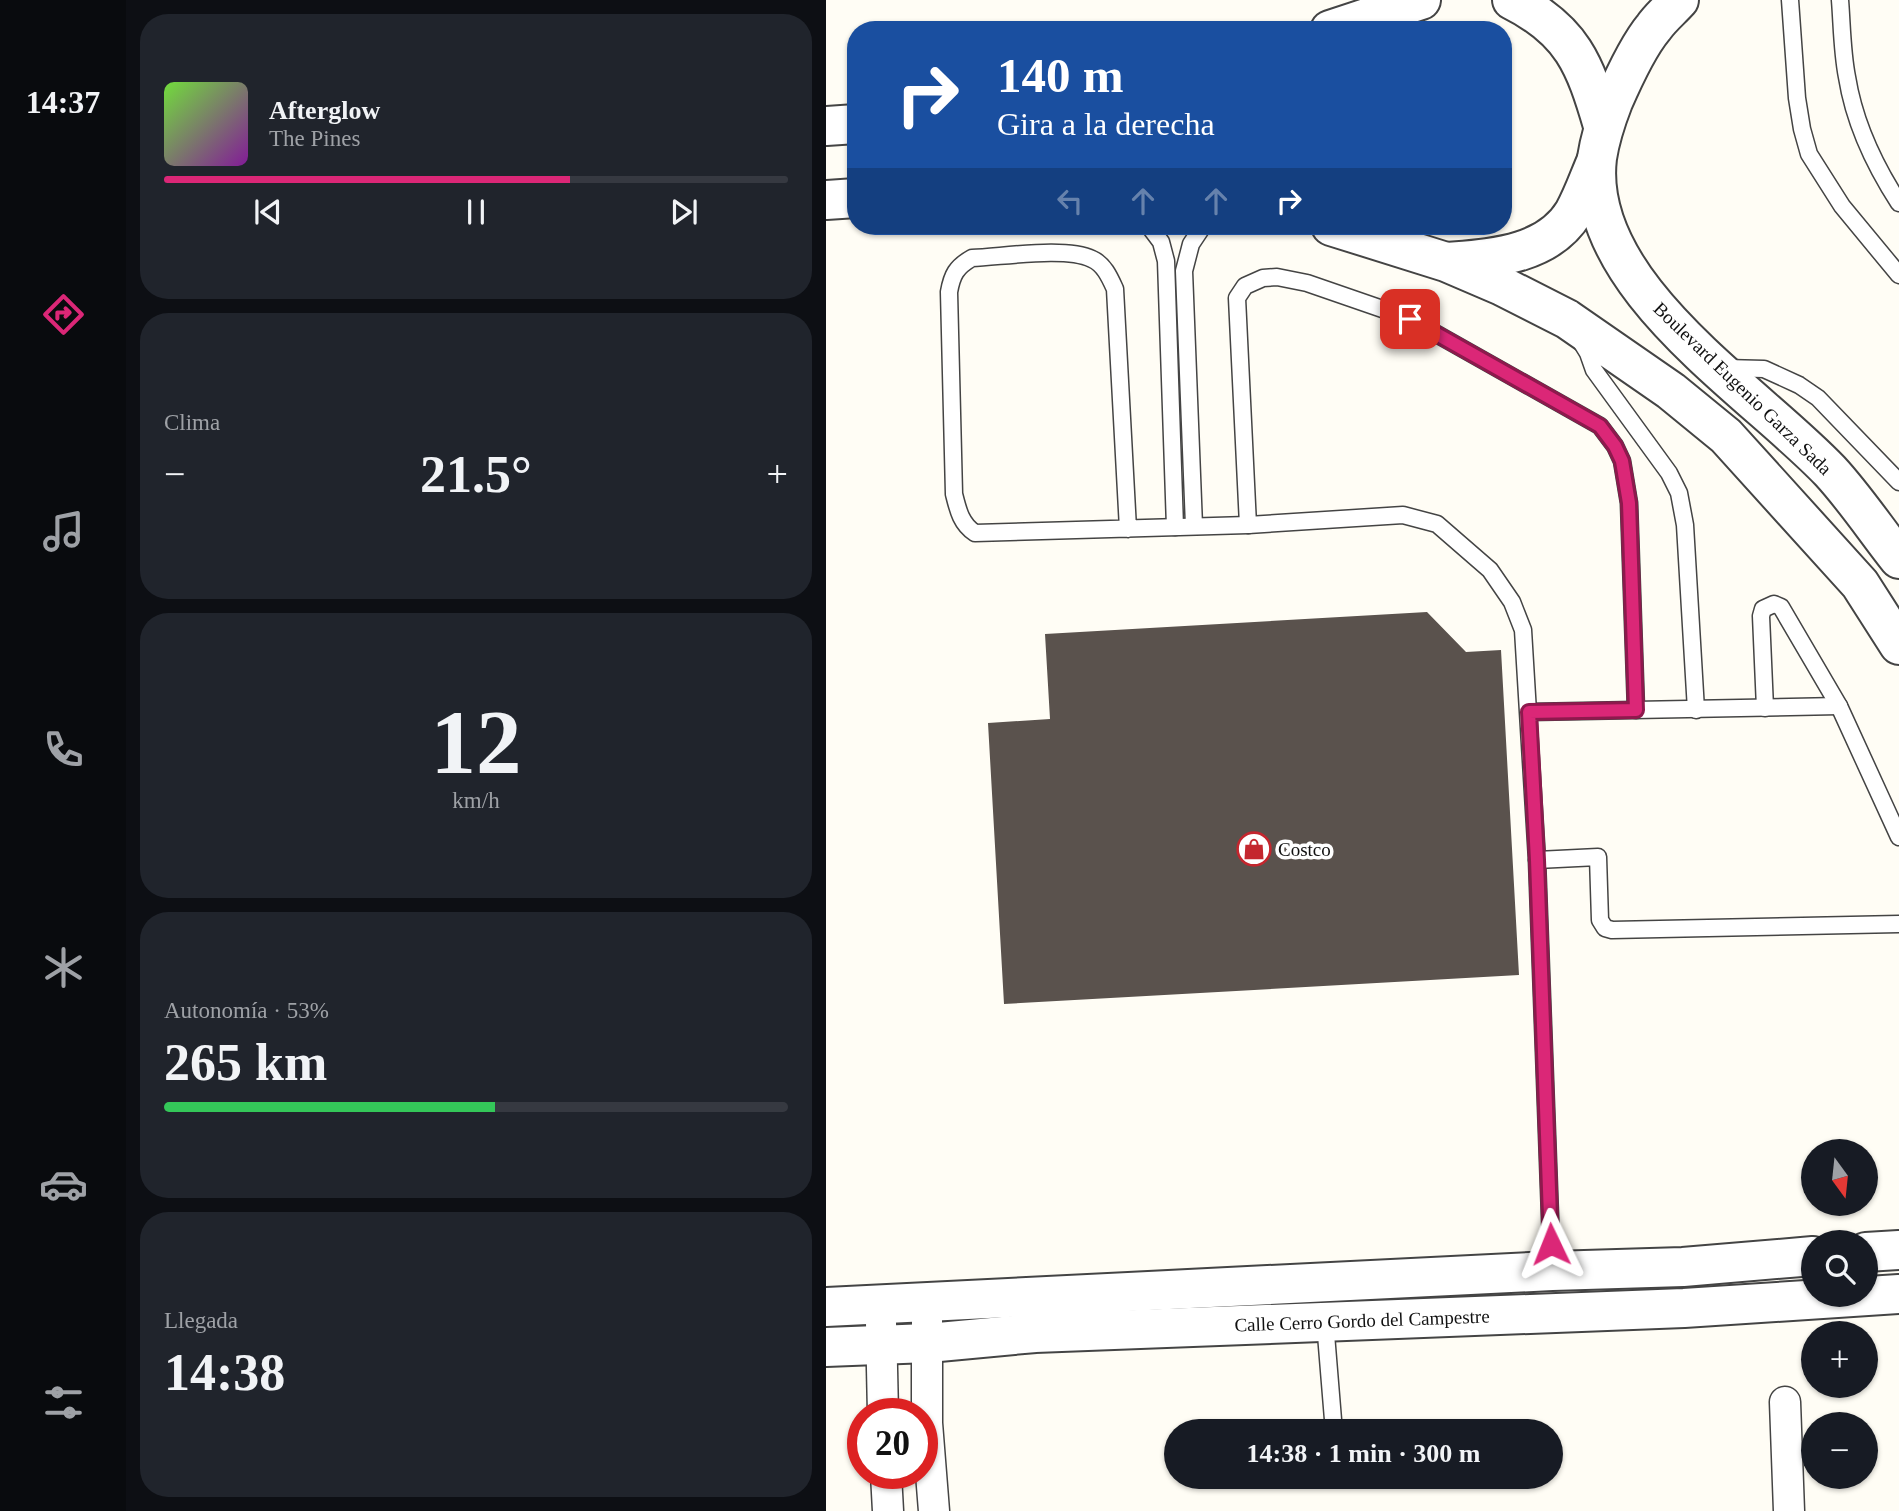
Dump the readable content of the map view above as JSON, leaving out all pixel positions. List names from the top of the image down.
{
  "streets": {
    "street": ["Boulevard Eugenio Garza Sada", "Calle Cerro Gordo del Campestre"]
  },
  "places": {
    "shop": ["Costco"]
  },
  "north": "bottom",
  "page": {
    "tabs": "14:37",
    "turn": ["140 m", "Gira a la derecha"],
    "song": ["Afterglow", "The Pines"],
    "tile": [
      "Clima",
      ["12", "km/h"],
      ["Autonomía · 53%", "265 km"],
      ["Llegada", "14:38"]
    ],
    "heat": ["−", "21.5°", "+"],
    "map_buttons": ["+", "−"],
    "limit": "20",
    "trip": "14:38 · 1 min · 300 m"
  }
}
